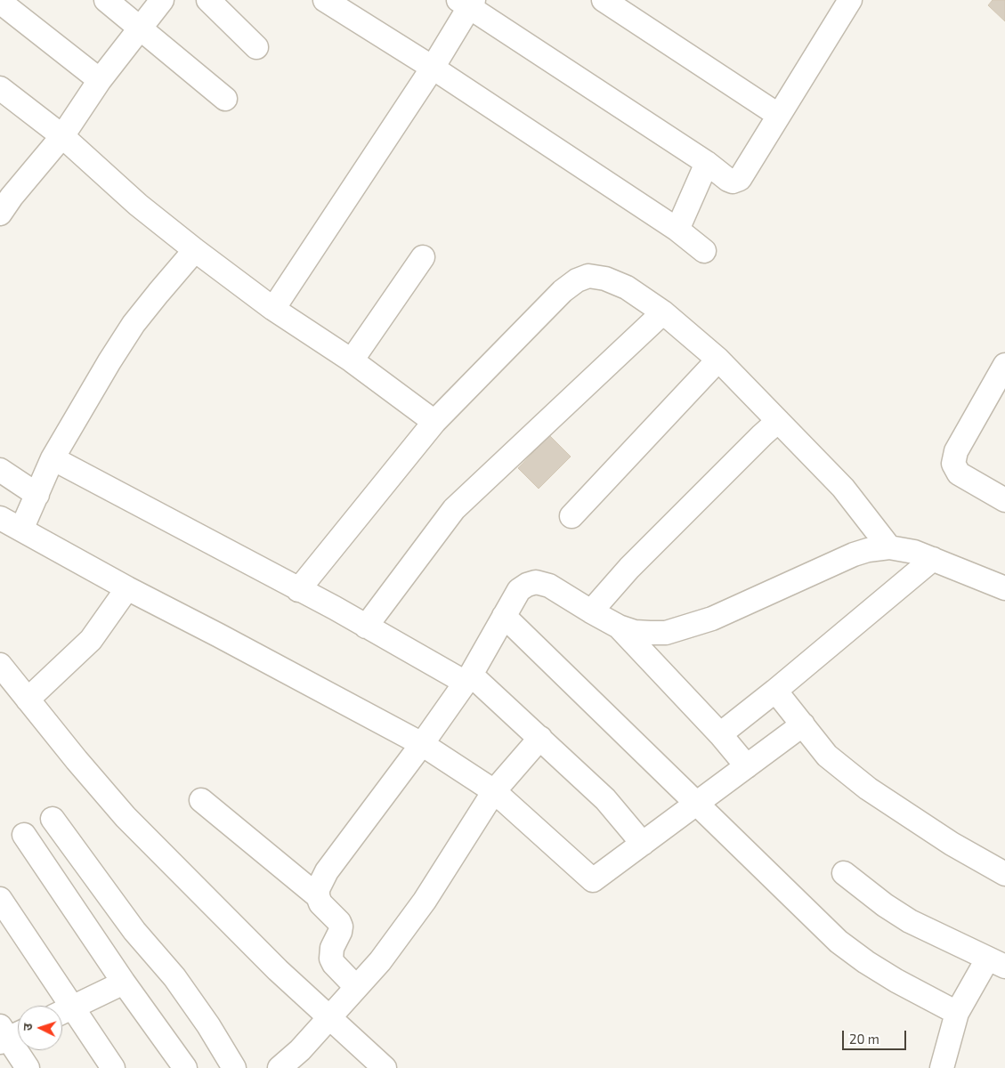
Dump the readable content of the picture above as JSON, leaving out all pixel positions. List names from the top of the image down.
{
  "scale_bar": "20 m",
  "north": "left"
}
